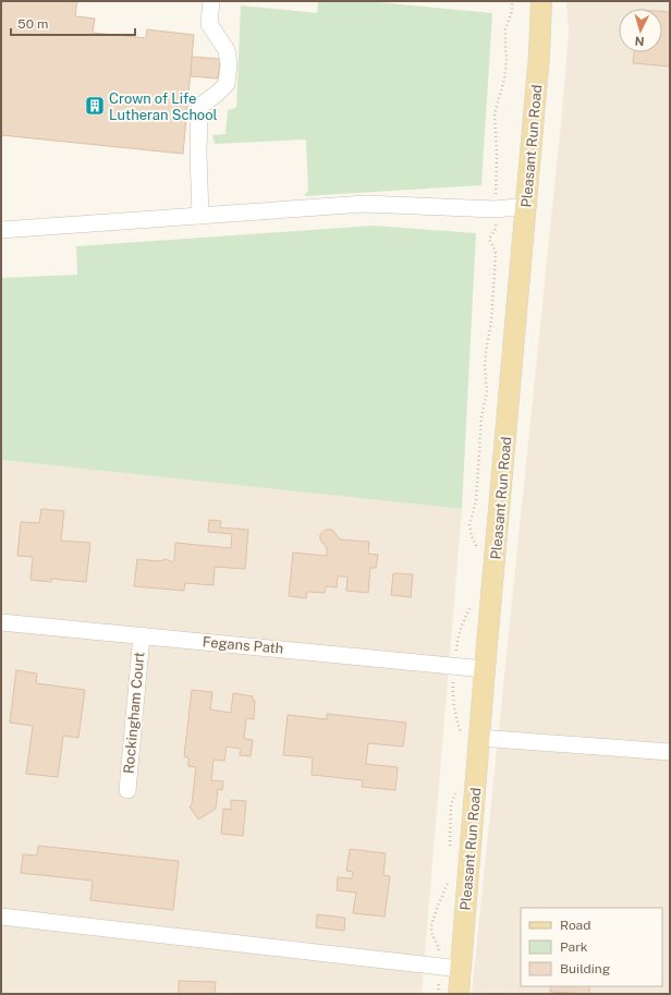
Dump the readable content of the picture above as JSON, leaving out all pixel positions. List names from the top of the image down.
{
  "streets": {
    "main road": ["Pleasant Run Road"],
    "street": ["Fegans Path", "Rockingham Court"]
  },
  "crossings": [
    ["Pleasant Run Road", "Fegans Path"],
    ["Fegans Path", "Rockingham Court"]
  ],
  "places": {
    "building": ["Crown of Life Lutheran School"]
  },
  "legend": ["Road", "Park", "Building"],
  "scale_bar": "50 m",
  "north": "bottom"
}
